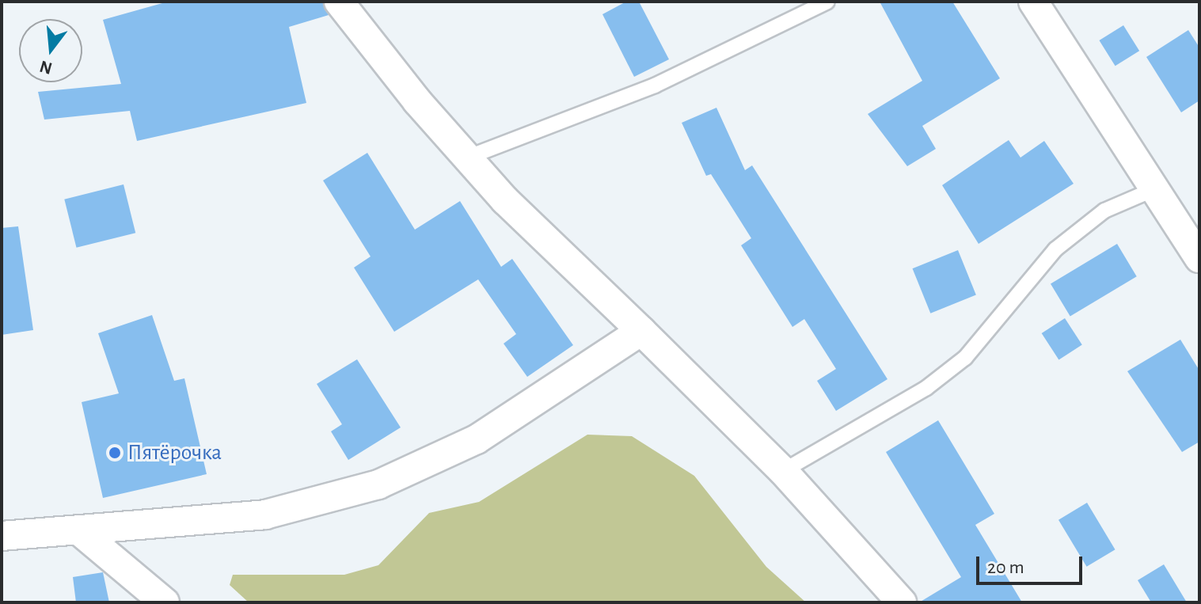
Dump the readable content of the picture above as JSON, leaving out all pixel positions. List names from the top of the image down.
{
  "places": ["Пятёрочка"],
  "scale_bar": "20 m",
  "north": "bottom"
}
